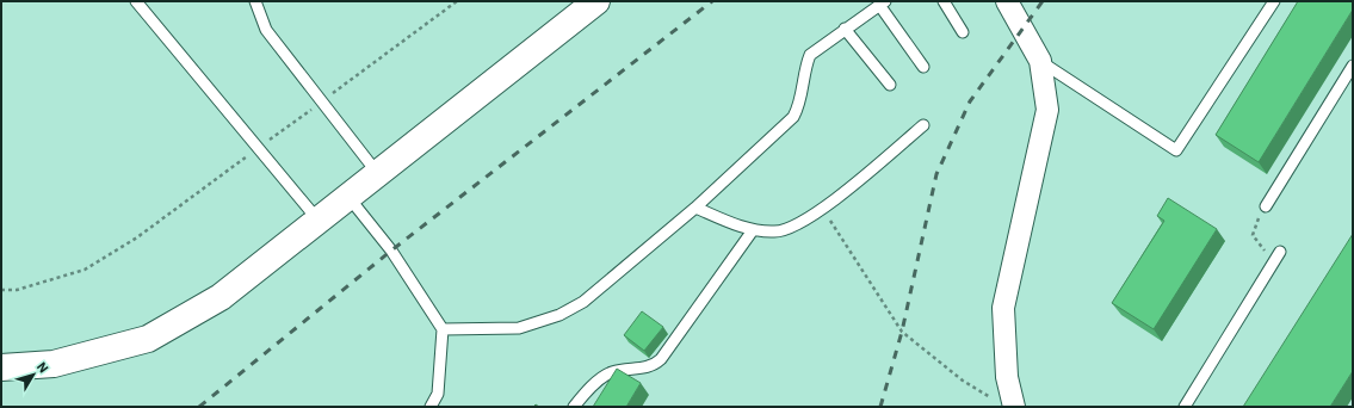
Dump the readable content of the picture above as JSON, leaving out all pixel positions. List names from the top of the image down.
{
  "north": "top right"
}
